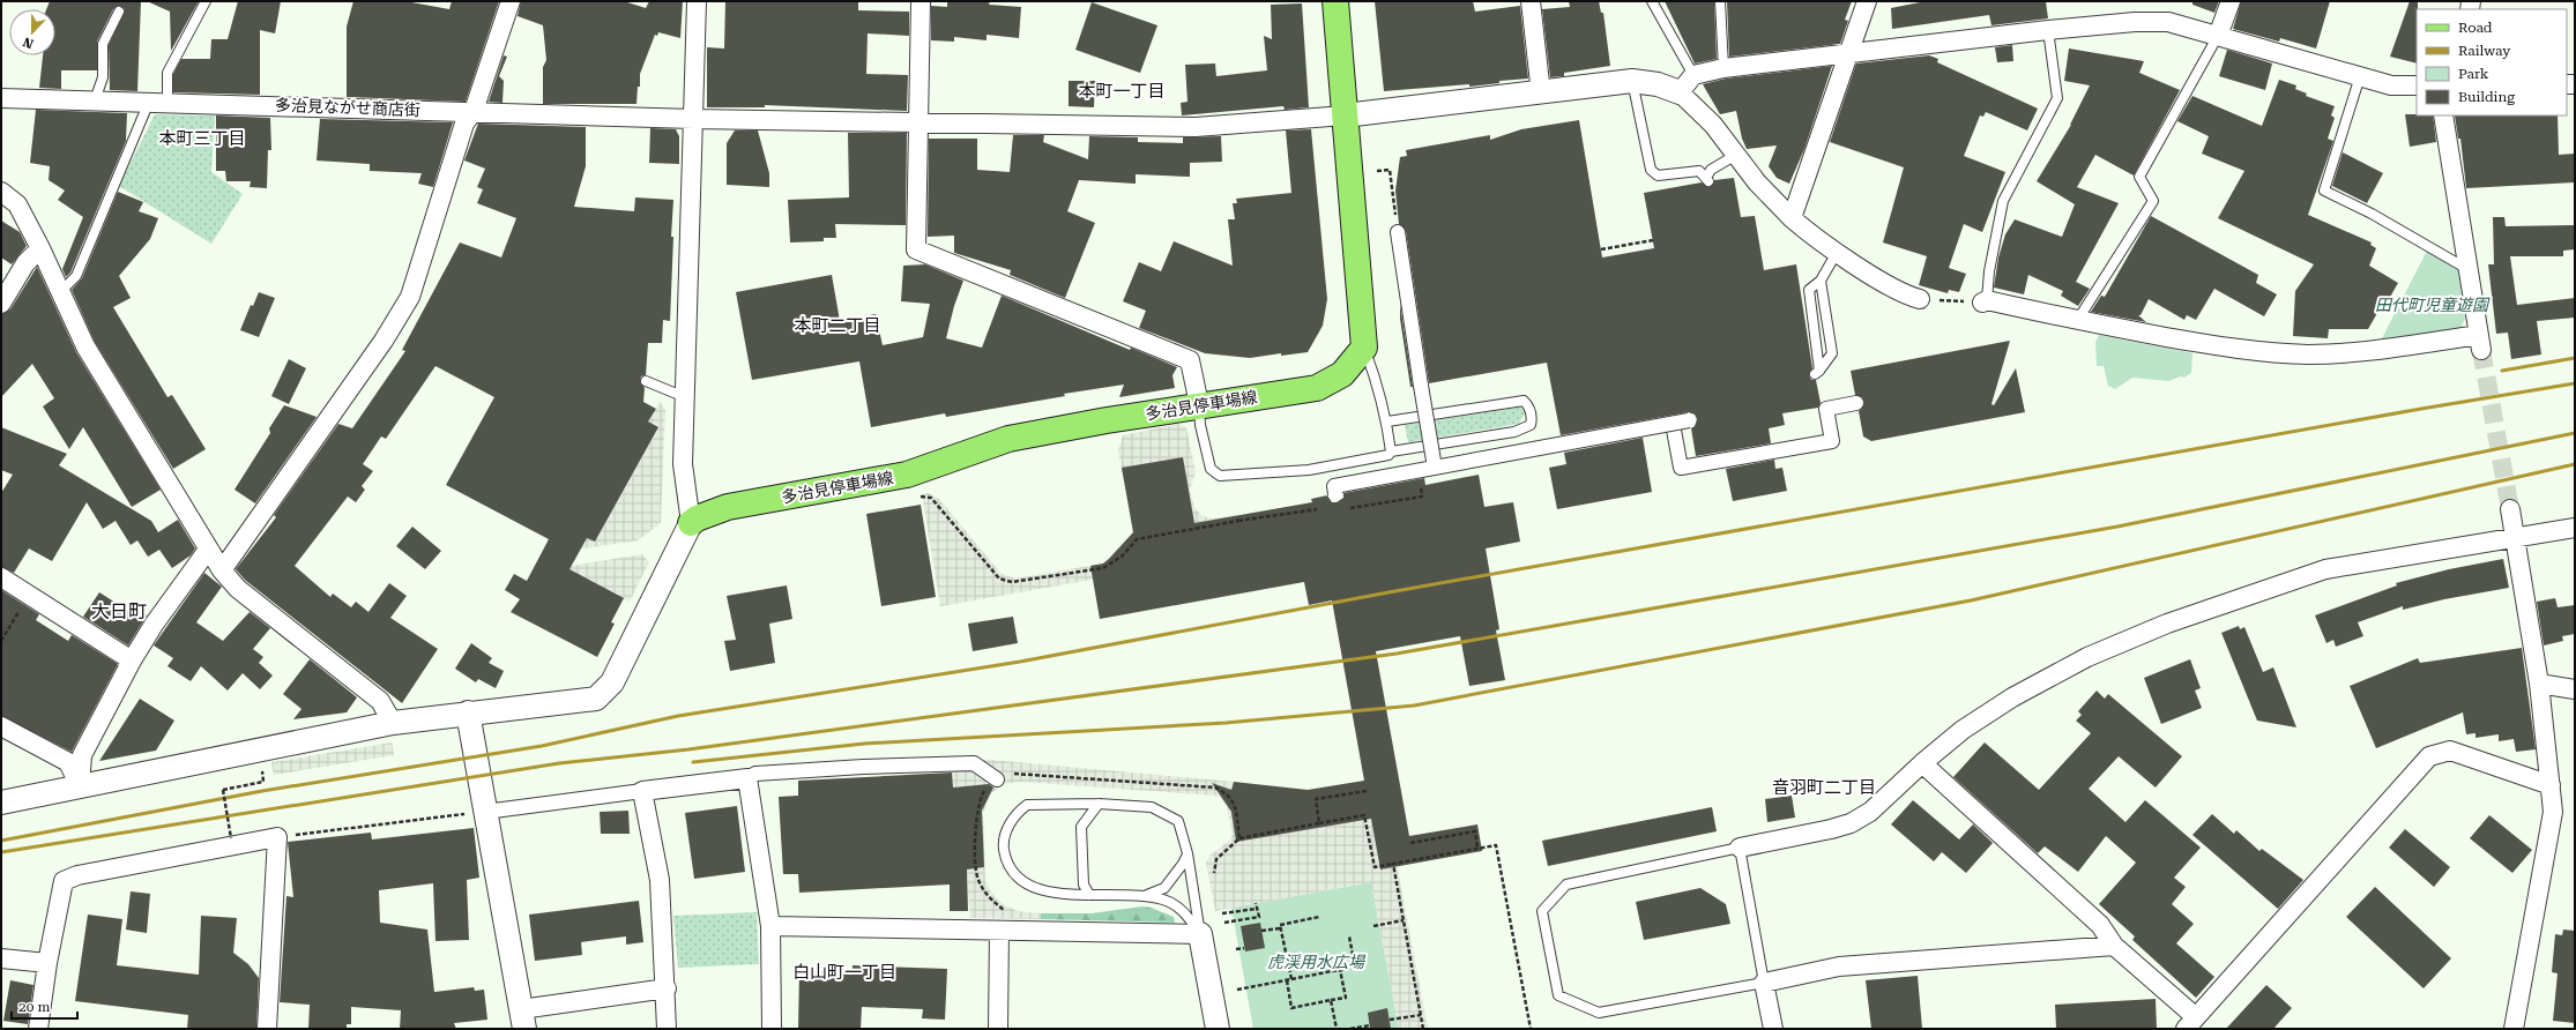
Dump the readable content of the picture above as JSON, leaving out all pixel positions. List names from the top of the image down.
{
  "streets": {
    "main road": ["多治見停車場線"],
    "street": ["多治見ながせ商店街"]
  },
  "districts": [
    "本町一丁目",
    "本町三丁目",
    "本町二丁目",
    "大日町",
    "音羽町二丁目",
    "白山町一丁目"
  ],
  "parks": ["田代町児童遊園", "虎渓用水広場"],
  "legend": [
    "Road",
    "Railway",
    "Park",
    "Building"
  ],
  "scale_bar": "20 m",
  "north": "bottom"
}
